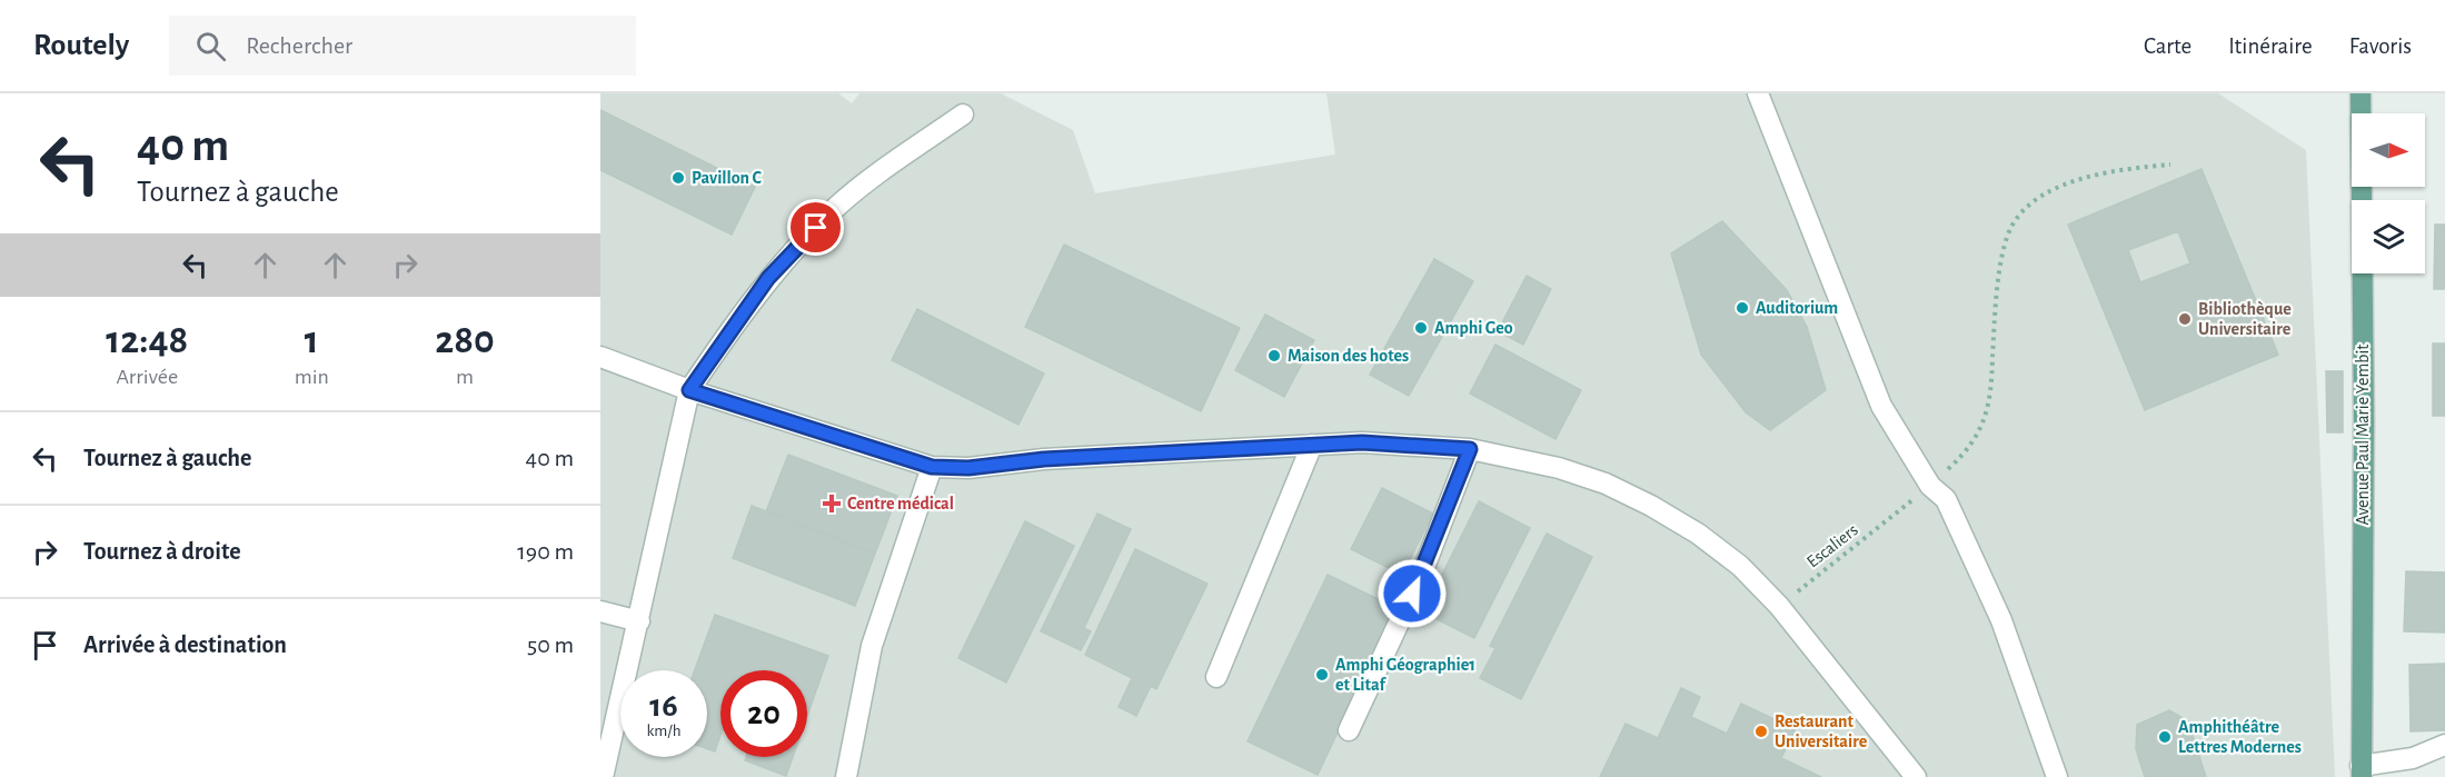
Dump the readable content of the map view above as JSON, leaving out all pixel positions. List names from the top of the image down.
{
  "streets": {
    "main road": ["Avenue Paul Marie Yembit"],
    "path": ["Escaliers"]
  },
  "places": {
    "other": [
      "Pavillon C",
      "Auditorium",
      "Bibliothèque Universitaire",
      "Amphi Geo",
      "Maison des hotes",
      "Amphi Géographie1 et Litaf",
      "Restaurant Universitaire",
      "Amphithéâtre Lettres Modernes"
    ],
    "health": ["Centre médical"]
  },
  "north": "right",
  "page": {
    "header": "Routely",
    "search": "Rechercher",
    "nav": ["Carte", "Itinéraire", "Favoris"],
    "turn": ["40 m", "Tournez à gauche"],
    "eta": [
      "12:48",
      "Arrivée",
      "1",
      "min",
      "280",
      "m"
    ],
    "list": [
      {
        "name": "Tournez à gauche",
        "value": "40 m"
      },
      {
        "name": "Tournez à droite",
        "value": "190 m"
      },
      {
        "name": "Arrivée à destination",
        "value": "50 m"
      }
    ],
    "speed": "16 km/h",
    "limit": "20"
  }
}
